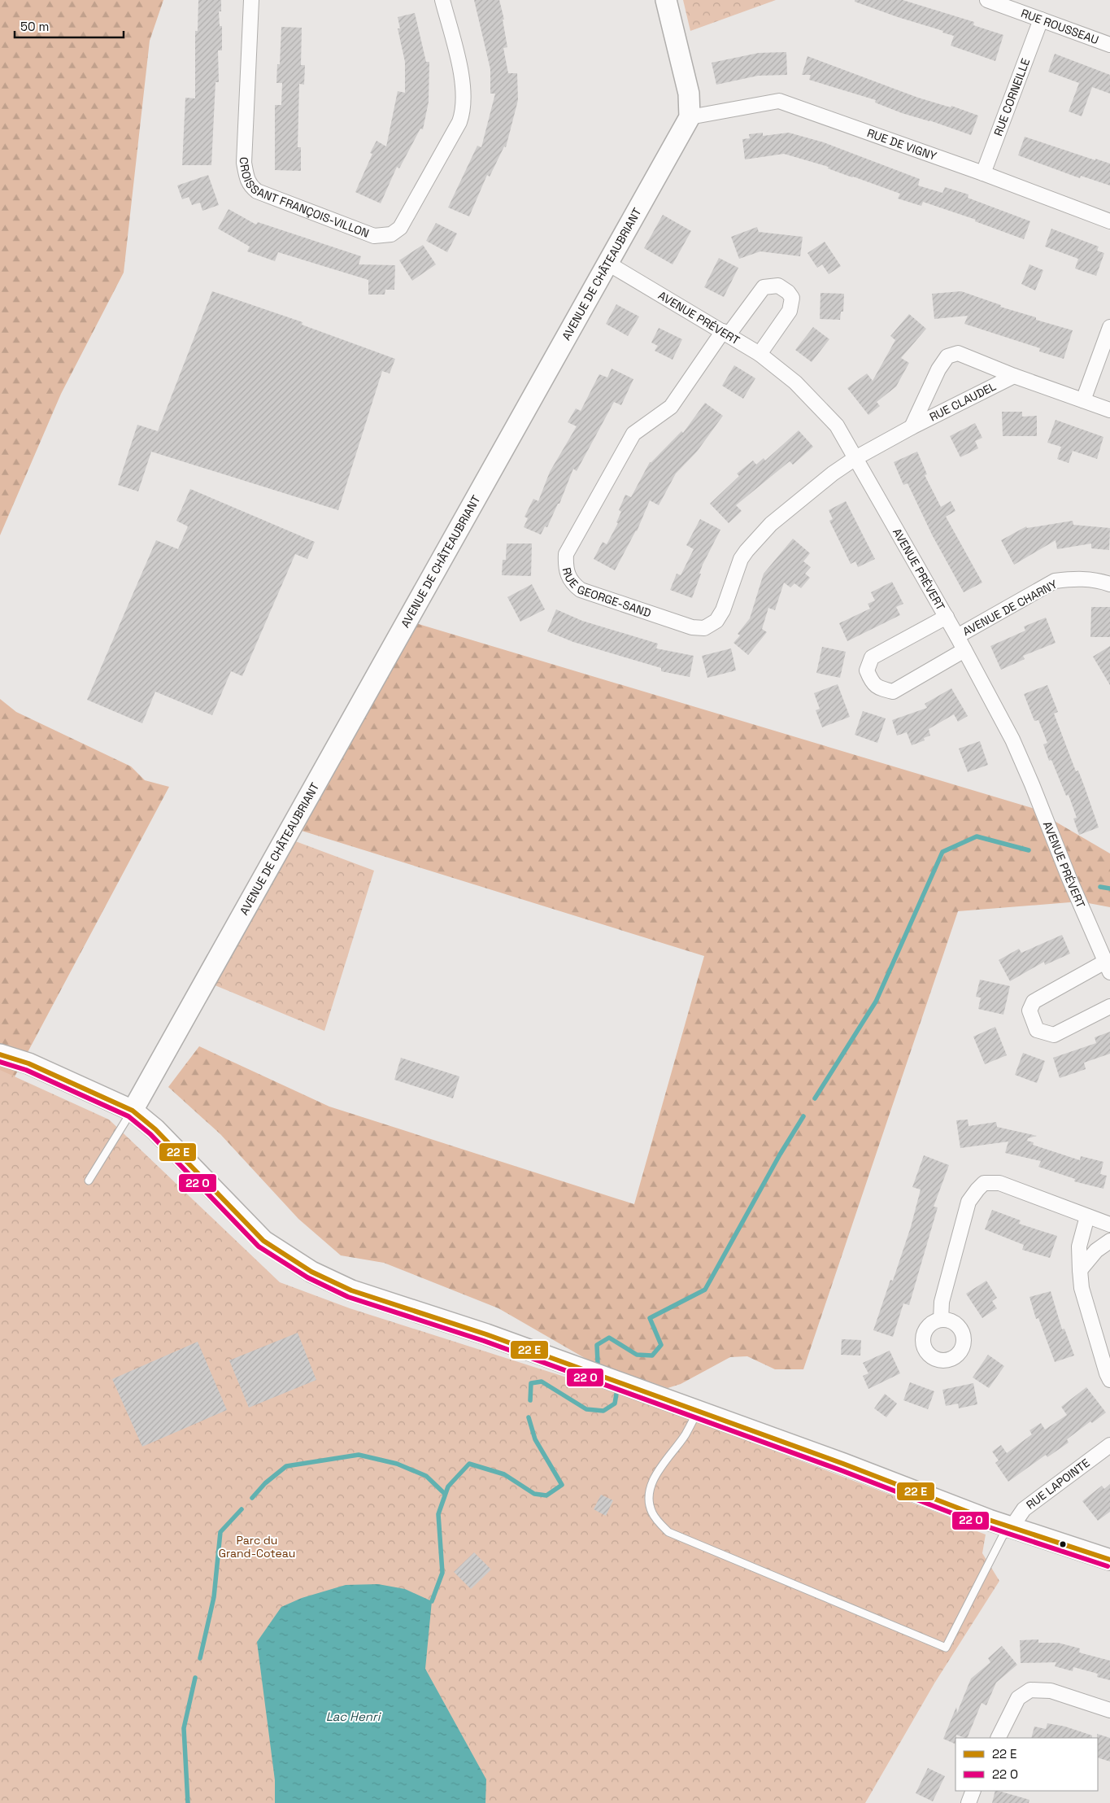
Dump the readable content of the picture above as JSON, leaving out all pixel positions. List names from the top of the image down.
{
  "streets": {
    "street": [
      "RUE ROUSSEAU",
      "RUE CORNEILLE",
      "RUE DE VIGNY",
      "CROISSANT FRANÇOIS-VILLON",
      "AVENUE DE CHÂTEAUBRIANT",
      "AVENUE PRÉVERT",
      "RUE CLAUDEL",
      "RUE GEORGE-SAND",
      "AVENUE DE CHARNY",
      "RUE LAPOINTE"
    ]
  },
  "crossings": [
    ["RUE ROUSSEAU", "RUE CORNEILLE"],
    ["RUE CORNEILLE", "RUE DE VIGNY"],
    ["RUE DE VIGNY", "AVENUE DE CHÂTEAUBRIANT"],
    ["AVENUE DE CHÂTEAUBRIANT", "AVENUE PRÉVERT"],
    ["AVENUE PRÉVERT", "RUE CLAUDEL"],
    ["AVENUE PRÉVERT", "RUE GEORGE-SAND"],
    ["AVENUE PRÉVERT", "AVENUE DE CHARNY"],
    ["RUE CLAUDEL", "RUE GEORGE-SAND"]
  ],
  "water": ["Lac Henri"],
  "parks": ["Parc du Grand-Coteau"],
  "legend": ["22 E", "22 O"],
  "scale_bar": "50 m"
}
